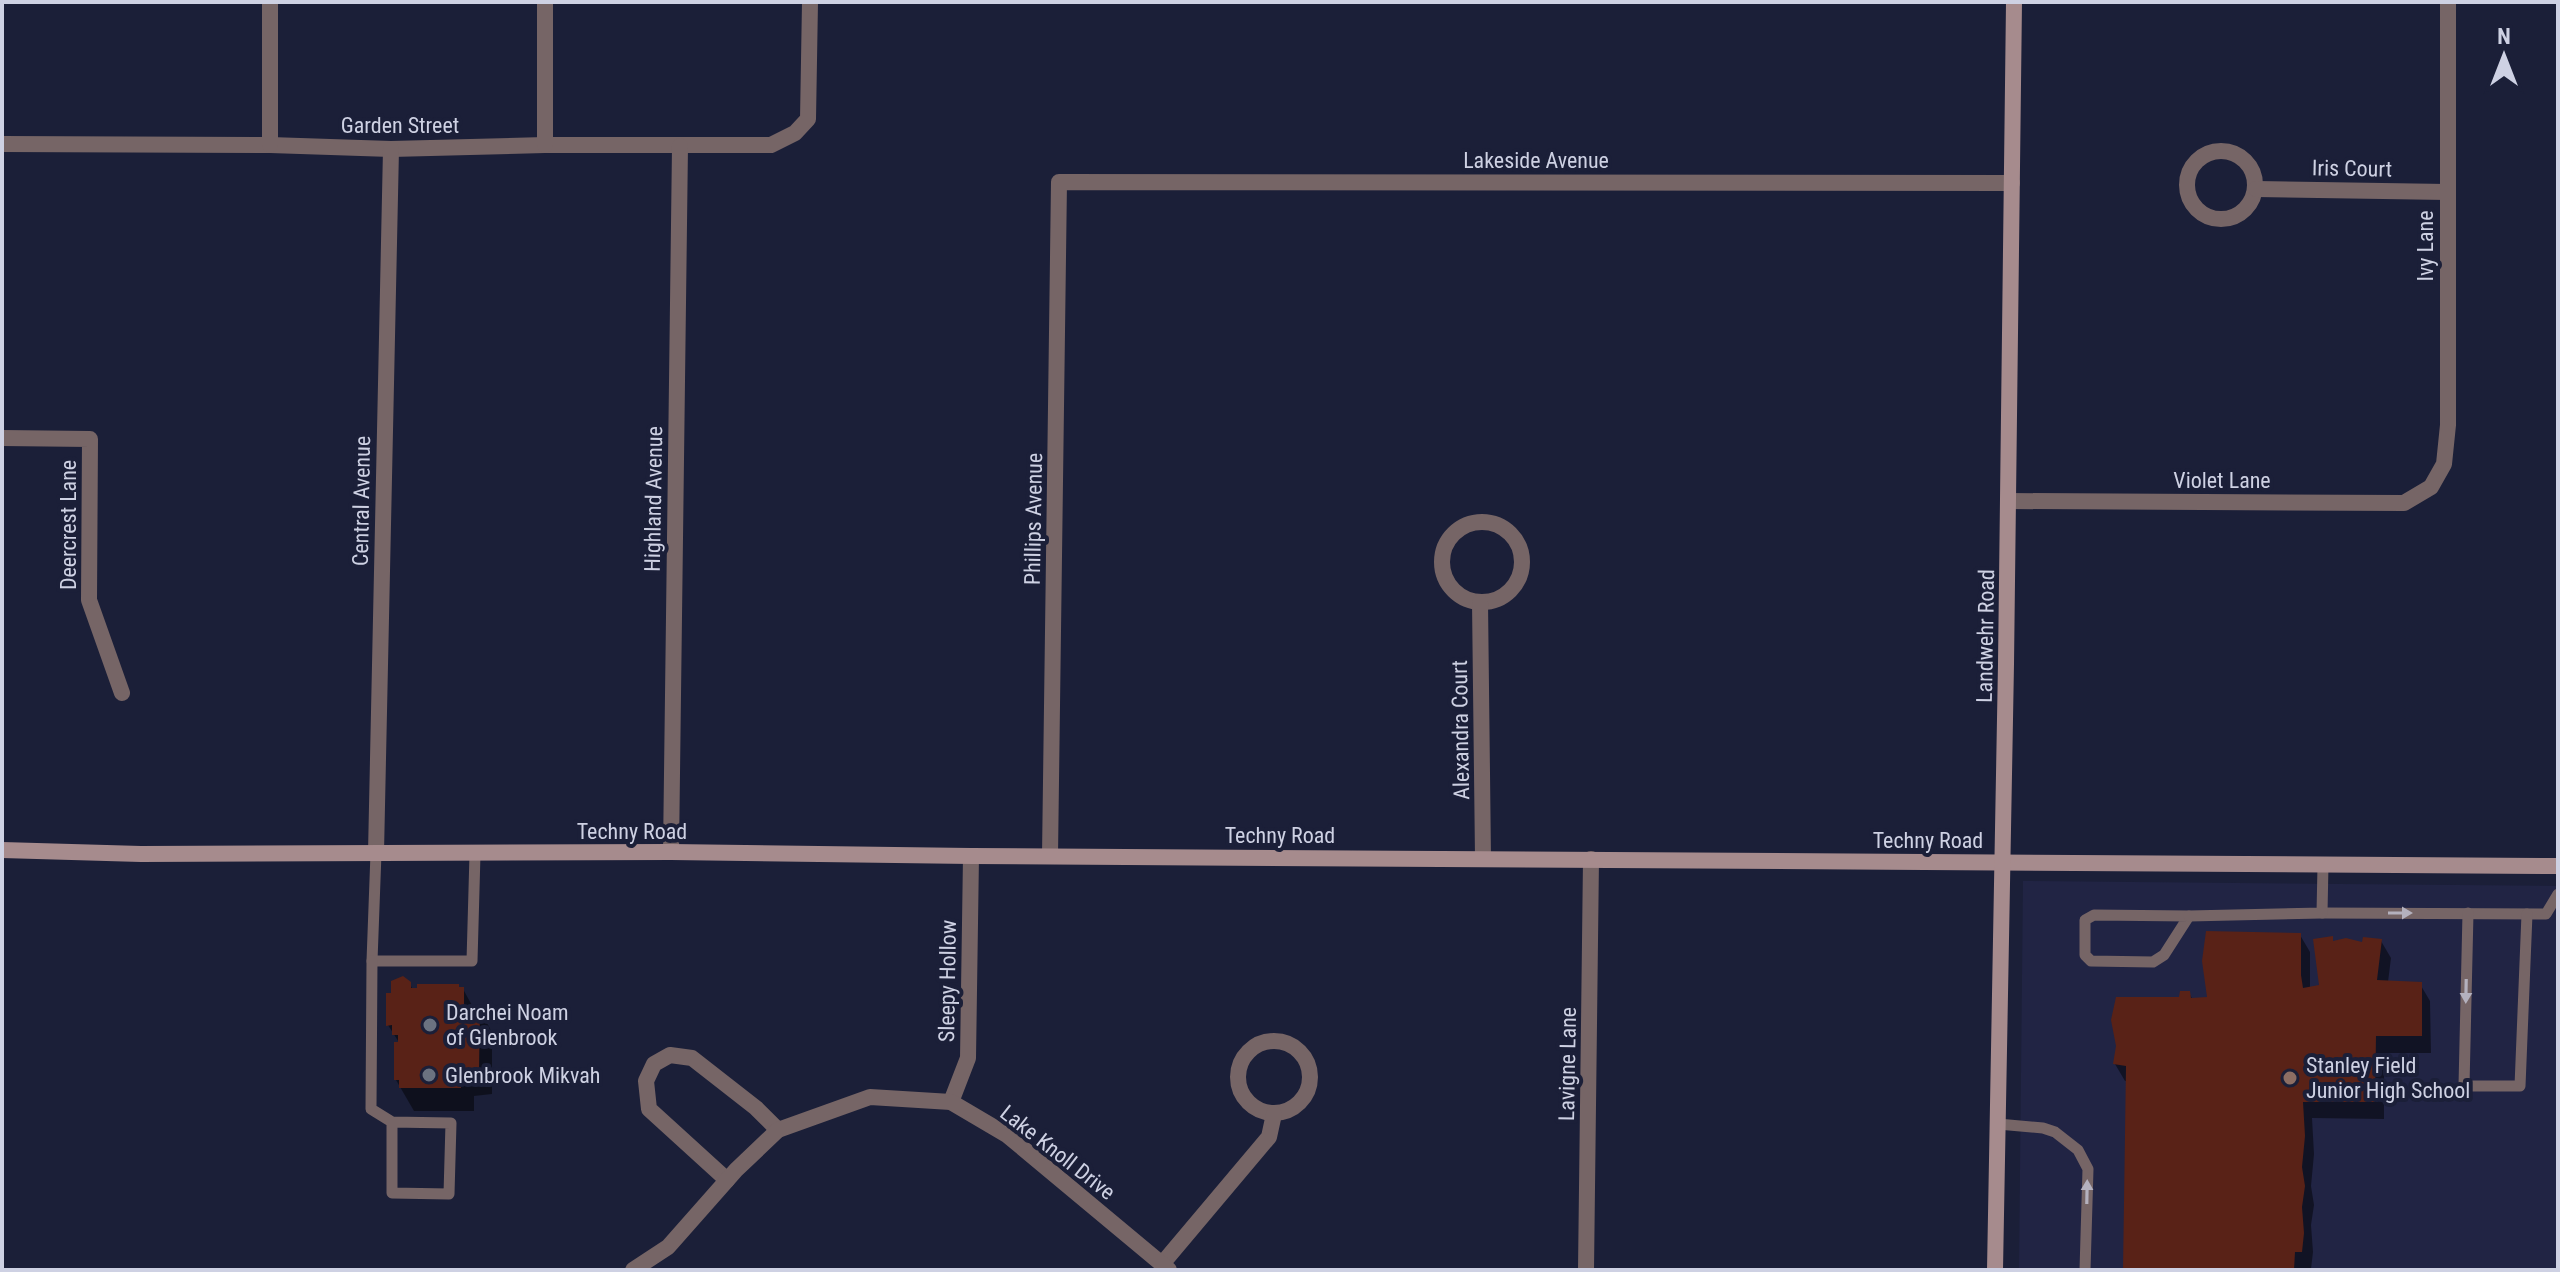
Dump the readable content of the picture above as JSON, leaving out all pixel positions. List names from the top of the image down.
{
  "streets": {
    "main road": ["Landwehr Road", "Techny Road"],
    "street": [
      "Garden Street",
      "Lakeside Avenue",
      "Iris Court",
      "Ivy Lane",
      "Violet Lane",
      "Highland Avenue",
      "Central Avenue",
      "Phillips Avenue",
      "Deercrest Lane",
      "Alexandra Court",
      "Sleepy Hollow",
      "Lavigne Lane",
      "Lake Knoll Drive"
    ]
  },
  "crossings": [
    ["Garden Street", "Highland Avenue"],
    ["Garden Street", "Central Avenue"],
    ["Lakeside Avenue", "Phillips Avenue"],
    ["Lakeside Avenue", "Landwehr Road"],
    ["Iris Court", "Ivy Lane"],
    ["Ivy Lane", "Violet Lane"],
    ["Violet Lane", "Landwehr Road"],
    ["Highland Avenue", "Techny Road"],
    ["Central Avenue", "Techny Road"],
    ["Phillips Avenue", "Techny Road"],
    ["Landwehr Road", "Techny Road"],
    ["Alexandra Court", "Techny Road"],
    ["Techny Road", "Sleepy Hollow"],
    ["Techny Road", "Lavigne Lane"],
    ["Sleepy Hollow", "Lake Knoll Drive"]
  ],
  "places": ["Darchei Noam of Glenbrook", "Glenbrook Mikvah", "Stanley Field Junior High School"],
  "north": "top"
}
